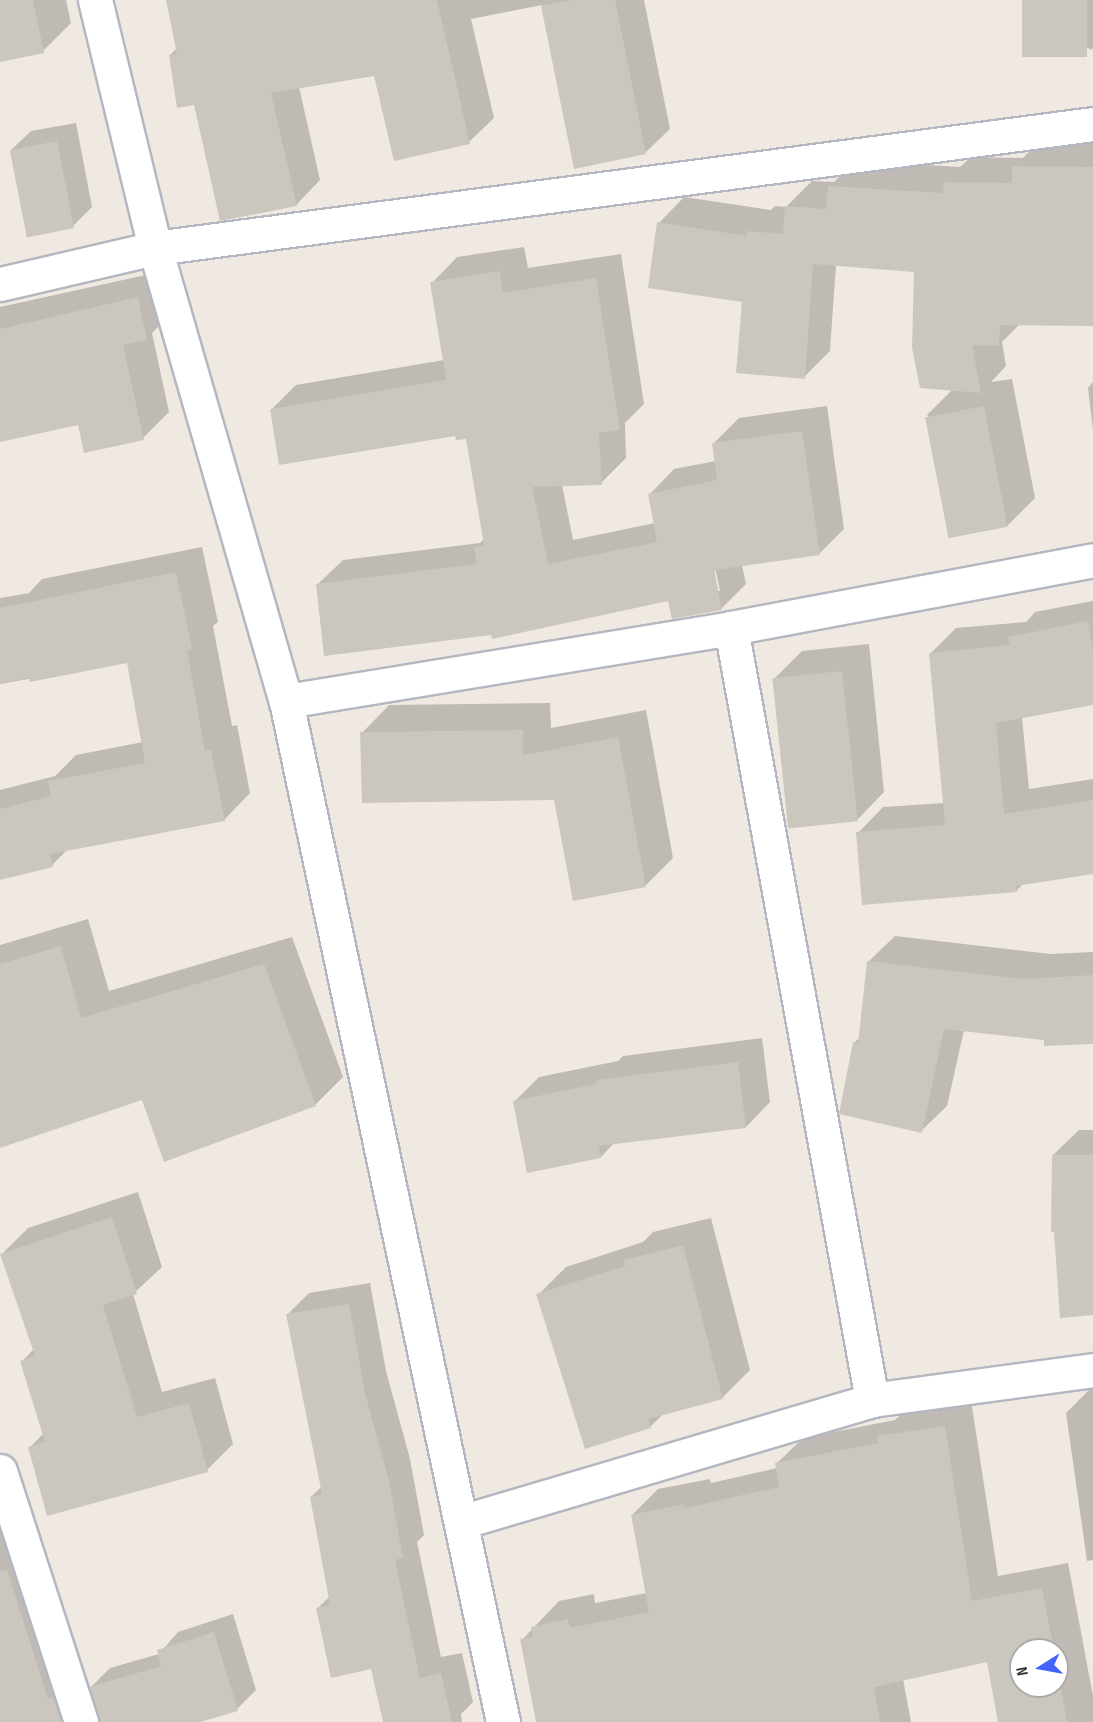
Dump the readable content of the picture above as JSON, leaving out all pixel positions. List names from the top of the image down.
{
  "north": "left"
}
